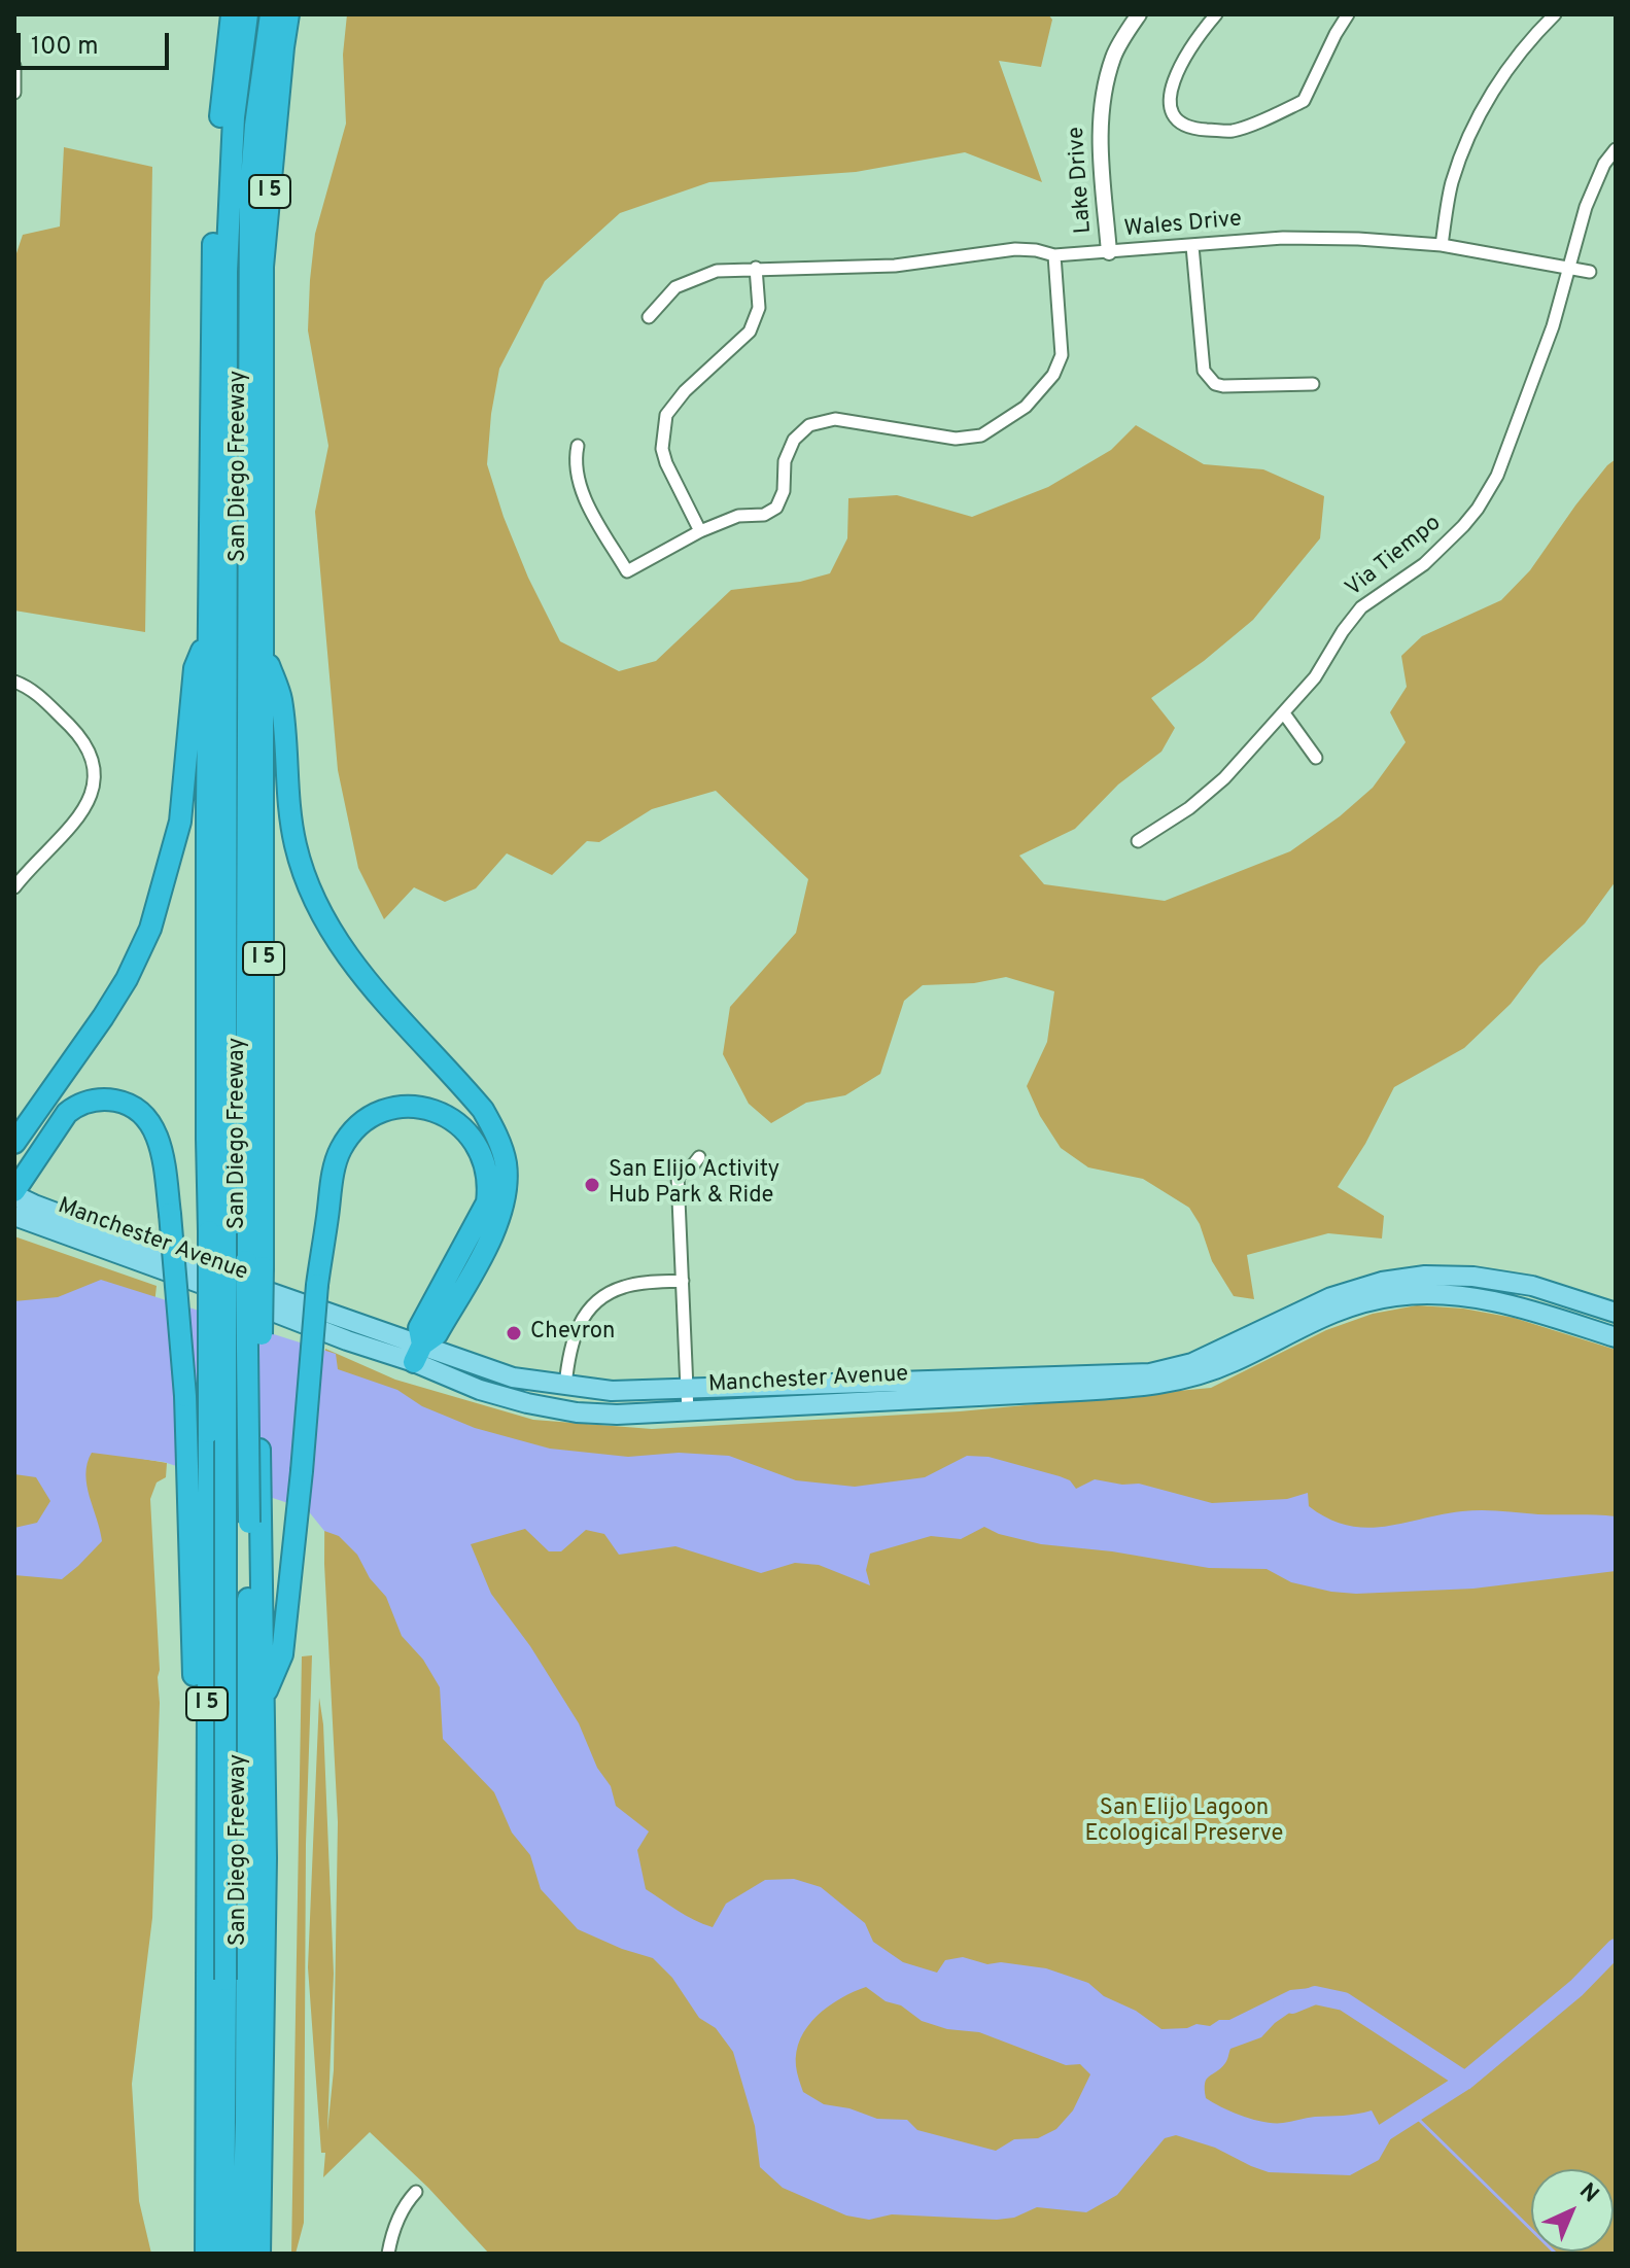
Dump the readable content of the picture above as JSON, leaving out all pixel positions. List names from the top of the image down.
{
  "streets": {
    "highway": ["I 5", "San Diego Freeway"],
    "main road": ["Manchester Avenue"],
    "street": ["Lake Drive", "Wales Drive", "Via Tiempo"]
  },
  "crossings": [
    ["Lake Drive", "Wales Drive"],
    ["Wales Drive", "Via Tiempo"]
  ],
  "parks": ["San Elijo Lagoon Ecological Preserve"],
  "places": ["San Elijo Activity Hub Park & Ride", "Chevron"],
  "scale_bar": "100 m",
  "north": "top right"
}
